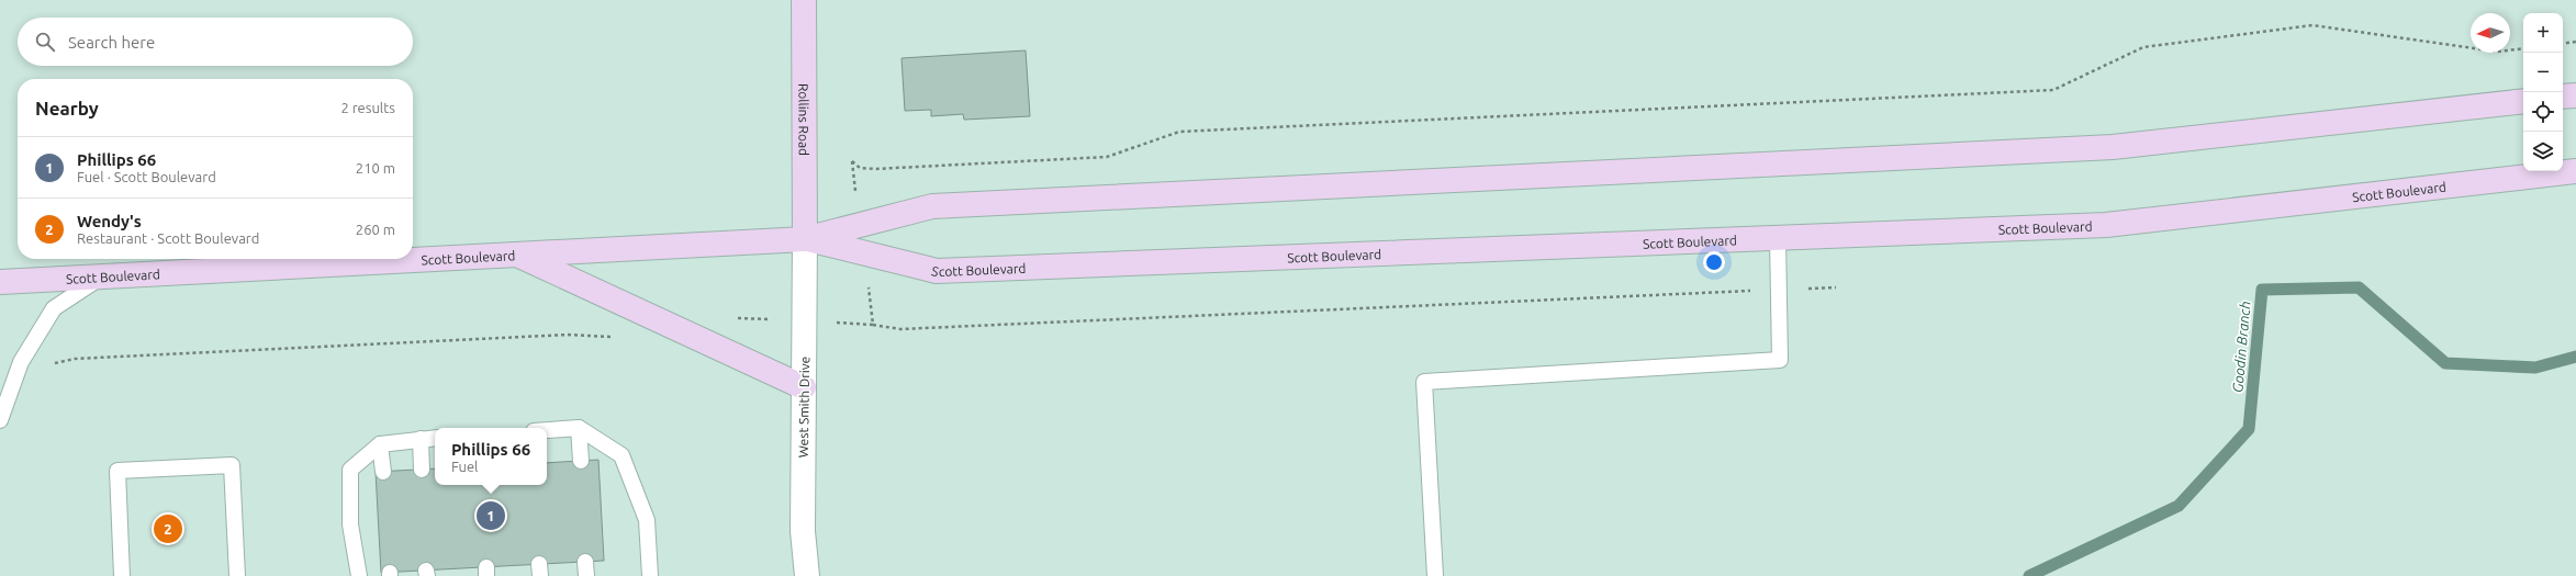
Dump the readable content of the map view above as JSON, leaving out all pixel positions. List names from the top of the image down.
{
  "streets": {
    "main road": ["Rollins Road", "Scott Boulevard"],
    "street": ["West Smith Drive"]
  },
  "crossings": [
    ["Rollins Road", "Scott Boulevard"],
    ["Rollins Road", "West Smith Drive"],
    ["Scott Boulevard", "West Smith Drive"]
  ],
  "water": ["Goodin Branch"],
  "north": "left",
  "page": {
    "map_buttons": ["+", "−"],
    "search": "Search here",
    "heading": ["Nearby", "2 results"],
    "list": [
      {
        "mark": "1",
        "name": "Phillips 66",
        "note": "Fuel · Scott Boulevard",
        "value": "210 m"
      },
      {
        "mark": "2",
        "name": "Wendy's",
        "note": "Restaurant · Scott Boulevard",
        "value": "260 m"
      }
    ],
    "popup": ["Phillips 66", "Fuel"],
    "pins": ["1", "2"]
  }
}
